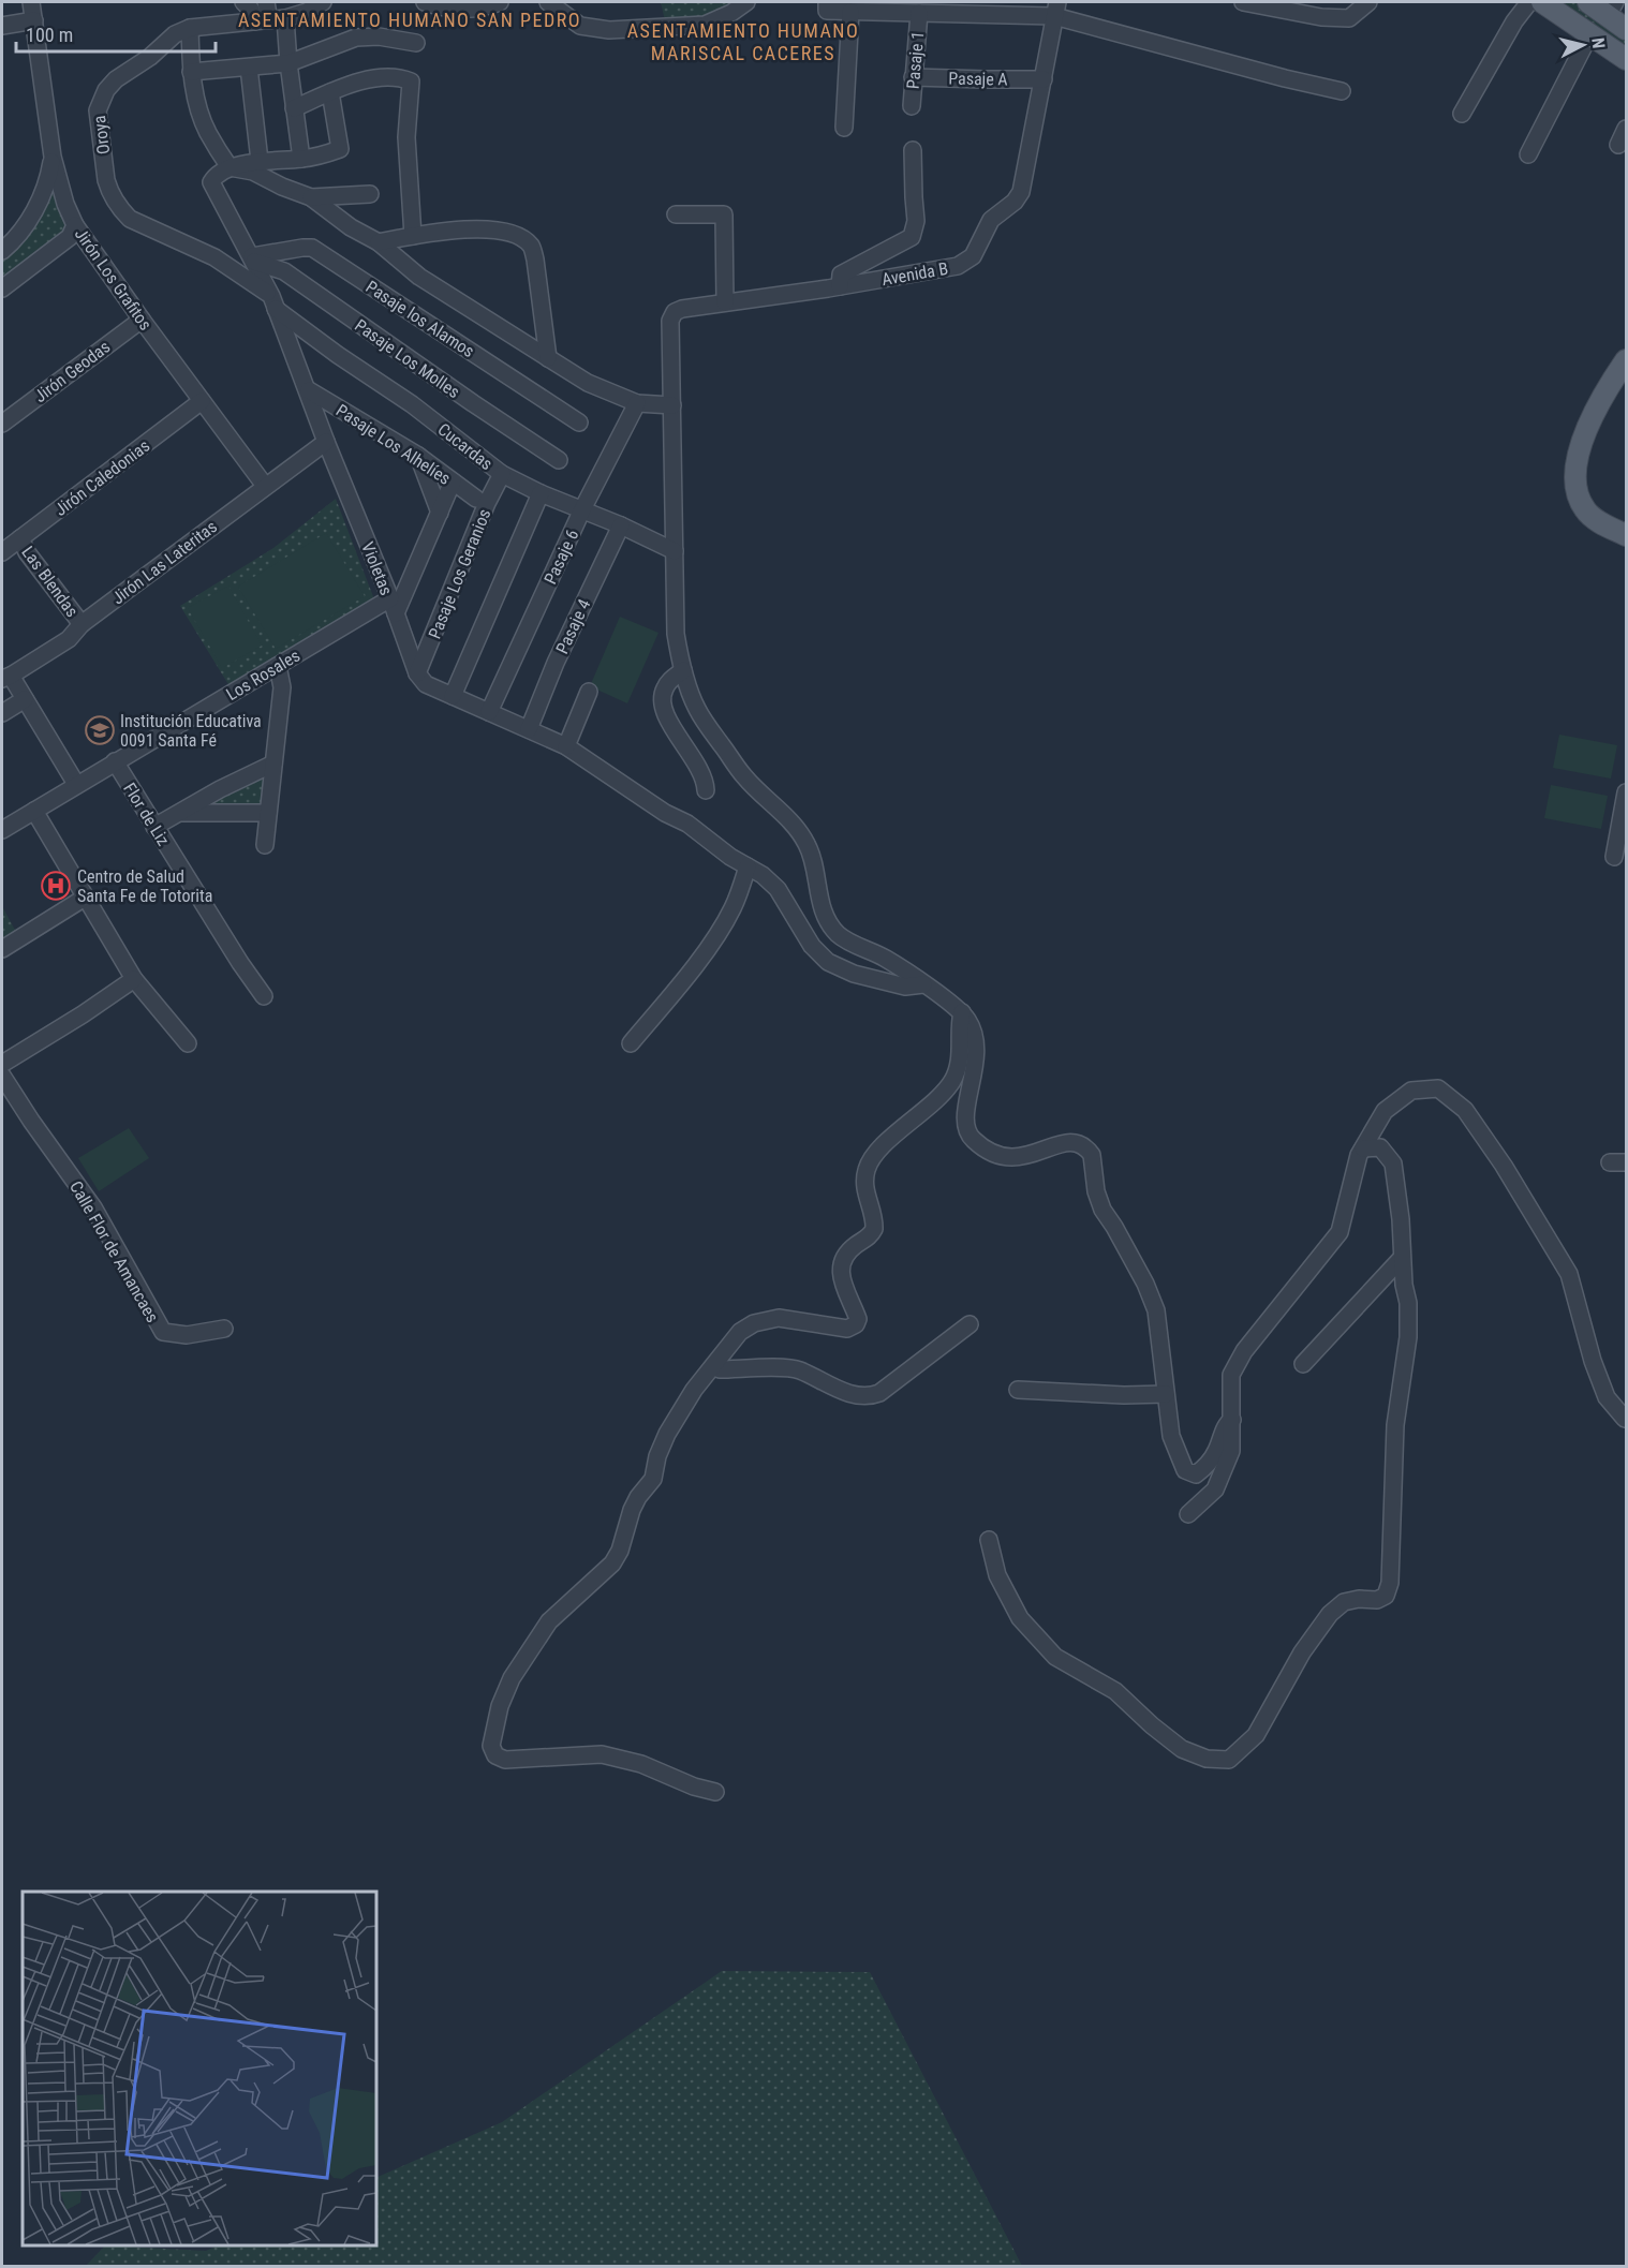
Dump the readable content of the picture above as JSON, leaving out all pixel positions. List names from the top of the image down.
{
  "streets": {
    "street": [
      "Pasaje 1",
      "Pasaje A",
      "Oroya",
      "Avenida B",
      "Jirón Los Grafitos",
      "Pasaje los Alamos",
      "Pasaje Los Molles",
      "Jirón Geodas",
      "Pasaje Los Alhelíes",
      "Cucardas",
      "Jirón Caledonias",
      "Pasaje 6",
      "Jirón Las Lateritas",
      "Violetas",
      "Pasaje Los Geranios",
      "Las Blendas",
      "Pasaje 4",
      "Los Rosales",
      "Flor de Liz",
      "Calle Flor de Amancaes"
    ]
  },
  "crossings": [
    ["Pasaje 1", "Pasaje A"],
    ["Pasaje A", "Avenida B"],
    ["Oroya", "Cucardas"],
    ["Oroya", "Violetas"],
    ["Jirón Los Grafitos", "Jirón Geodas"],
    ["Jirón Los Grafitos", "Jirón Caledonias"],
    ["Jirón Los Grafitos", "Jirón Las Lateritas"],
    ["Pasaje los Alamos", "Pasaje Los Molles"],
    ["Pasaje los Alamos", "Violetas"],
    ["Pasaje Los Molles", "Violetas"],
    ["Pasaje Los Alhelíes", "Violetas"],
    ["Cucardas", "Pasaje 6"],
    ["Cucardas", "Violetas"],
    ["Cucardas", "Pasaje Los Geranios"],
    ["Cucardas", "Pasaje 4"],
    ["Jirón Caledonias", "Las Blendas"],
    ["Jirón Las Lateritas", "Violetas"],
    ["Jirón Las Lateritas", "Las Blendas"],
    ["Violetas", "Pasaje Los Geranios"],
    ["Violetas", "Los Rosales"],
    ["Los Rosales", "Flor de Liz"]
  ],
  "districts": ["ASENTAMIENTO HUMANO SAN PEDRO", "ASENTAMIENTO HUMANO MARISCAL CACERES"],
  "places": {
    "school or university": ["Institución Educativa 0091 Santa Fé"],
    "hospital": ["Centro de Salud Santa Fe de Totorita"]
  },
  "scale_bar": "100 m",
  "north": "right"
}
